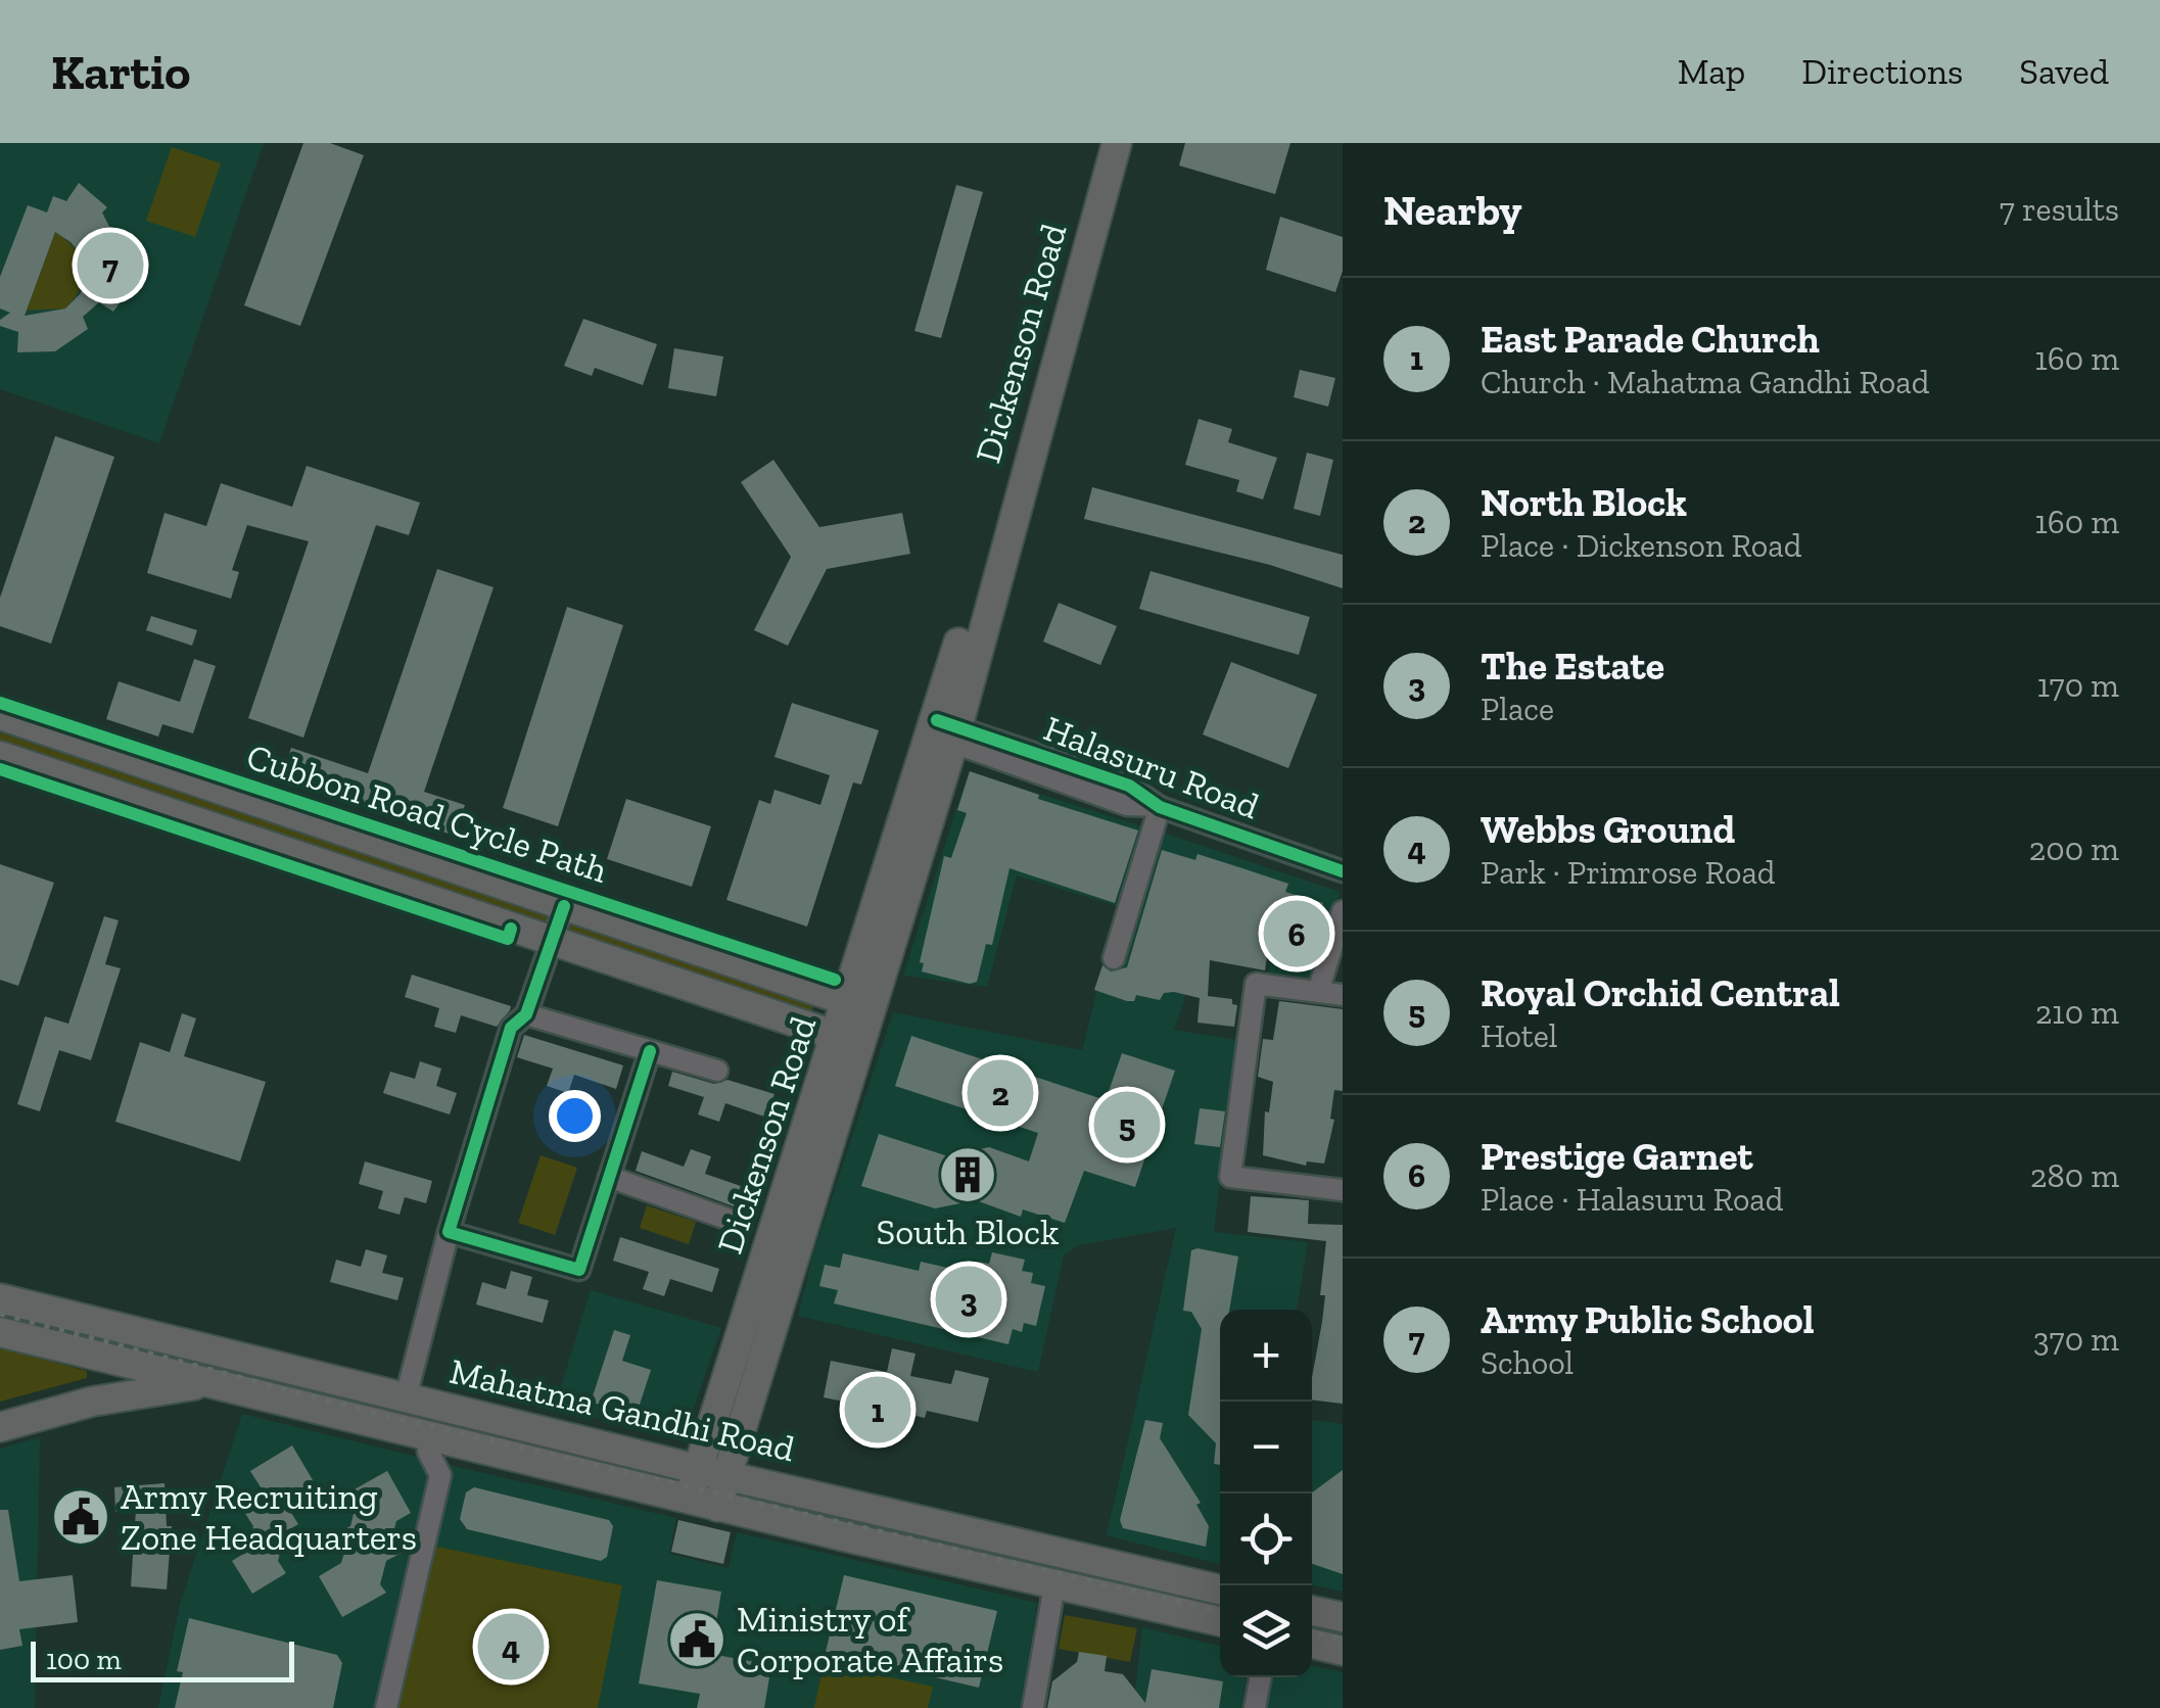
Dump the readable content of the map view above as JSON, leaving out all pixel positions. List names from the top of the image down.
{
  "streets": {
    "main road": ["Dickenson Road", "Mahatma Gandhi Road"],
    "street": ["Halasuru Road"],
    "cycle path": ["Cubbon Road Cycle Path"]
  },
  "crossings": [
    ["Dickenson Road", "Halasuru Road"],
    ["Dickenson Road", "Mahatma Gandhi Road"]
  ],
  "places": {
    "building": ["South Block"],
    "public building": ["Army Recruiting Zone Headquarters", "Ministry of Corporate Affairs"]
  },
  "scale_bar": "100 m",
  "page": {
    "header": "Kartio",
    "nav": ["Map", "Directions", "Saved"],
    "heading": ["Nearby", "7 results"],
    "pins": [
      "7",
      "6",
      "2",
      "5",
      "3",
      "1",
      "4"
    ],
    "list": [
      {
        "mark": "1",
        "name": "East Parade Church",
        "note": "Church · Mahatma Gandhi Road",
        "value": "160 m"
      },
      {
        "mark": "2",
        "name": "North Block",
        "note": "Place · Dickenson Road",
        "value": "160 m"
      },
      {
        "mark": "3",
        "name": "The Estate",
        "note": "Place",
        "value": "170 m"
      },
      {
        "mark": "4",
        "name": "Webbs Ground",
        "note": "Park · Primrose Road",
        "value": "200 m"
      },
      {
        "mark": "5",
        "name": "Royal Orchid Central",
        "note": "Hotel",
        "value": "210 m"
      },
      {
        "mark": "6",
        "name": "Prestige Garnet",
        "note": "Place · Halasuru Road",
        "value": "280 m"
      },
      {
        "mark": "7",
        "name": "Army Public School",
        "note": "School",
        "value": "370 m"
      }
    ],
    "map_buttons": ["+", "−"],
    "scale": "100 m"
  }
}
